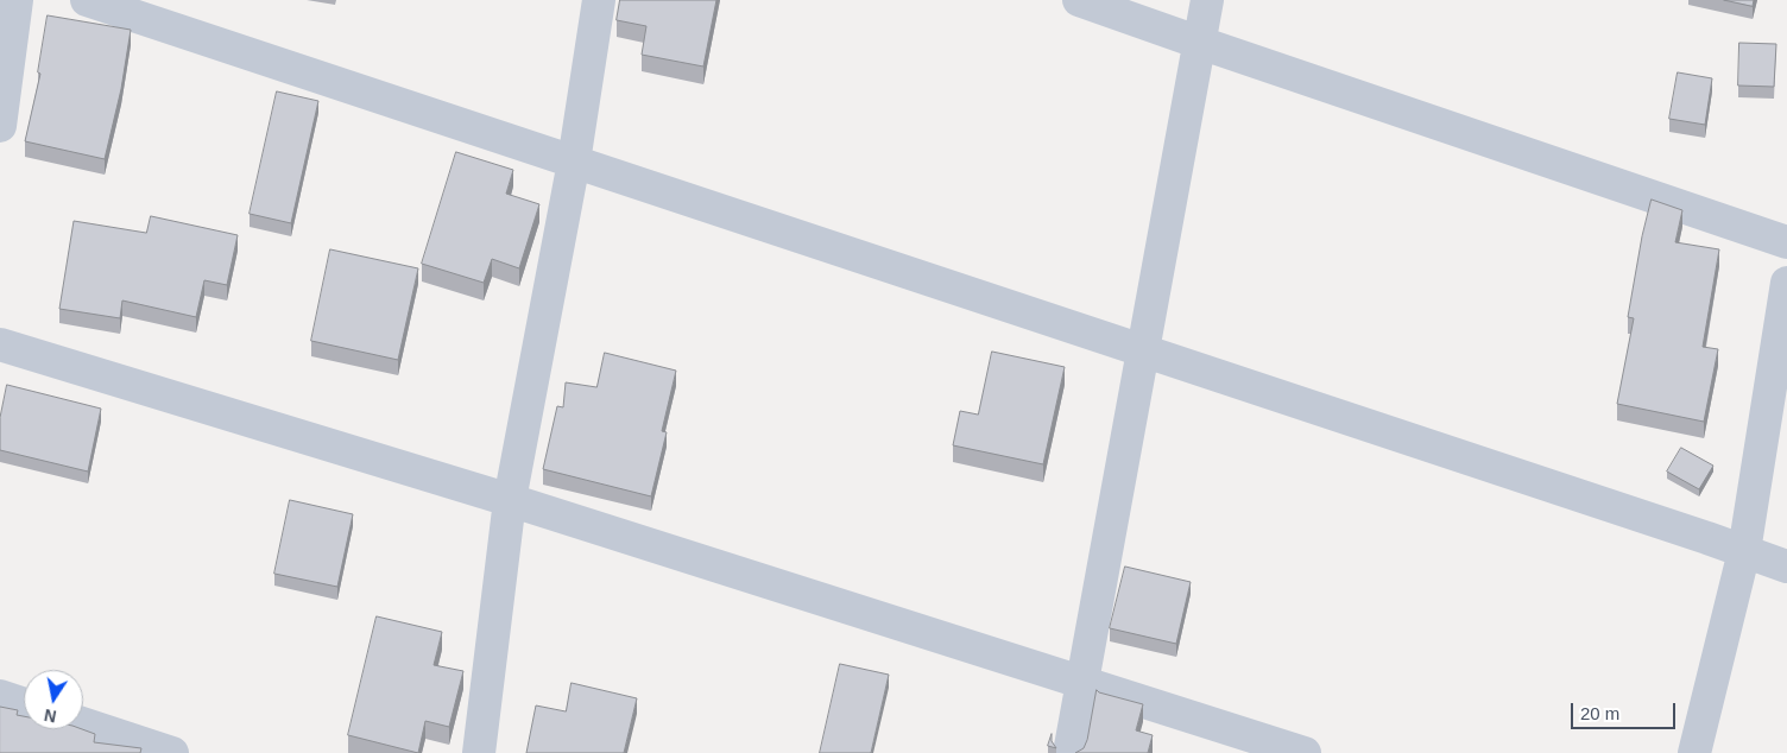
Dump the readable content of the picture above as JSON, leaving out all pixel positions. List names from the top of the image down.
{
  "scale_bar": "20 m",
  "north": "bottom"
}
